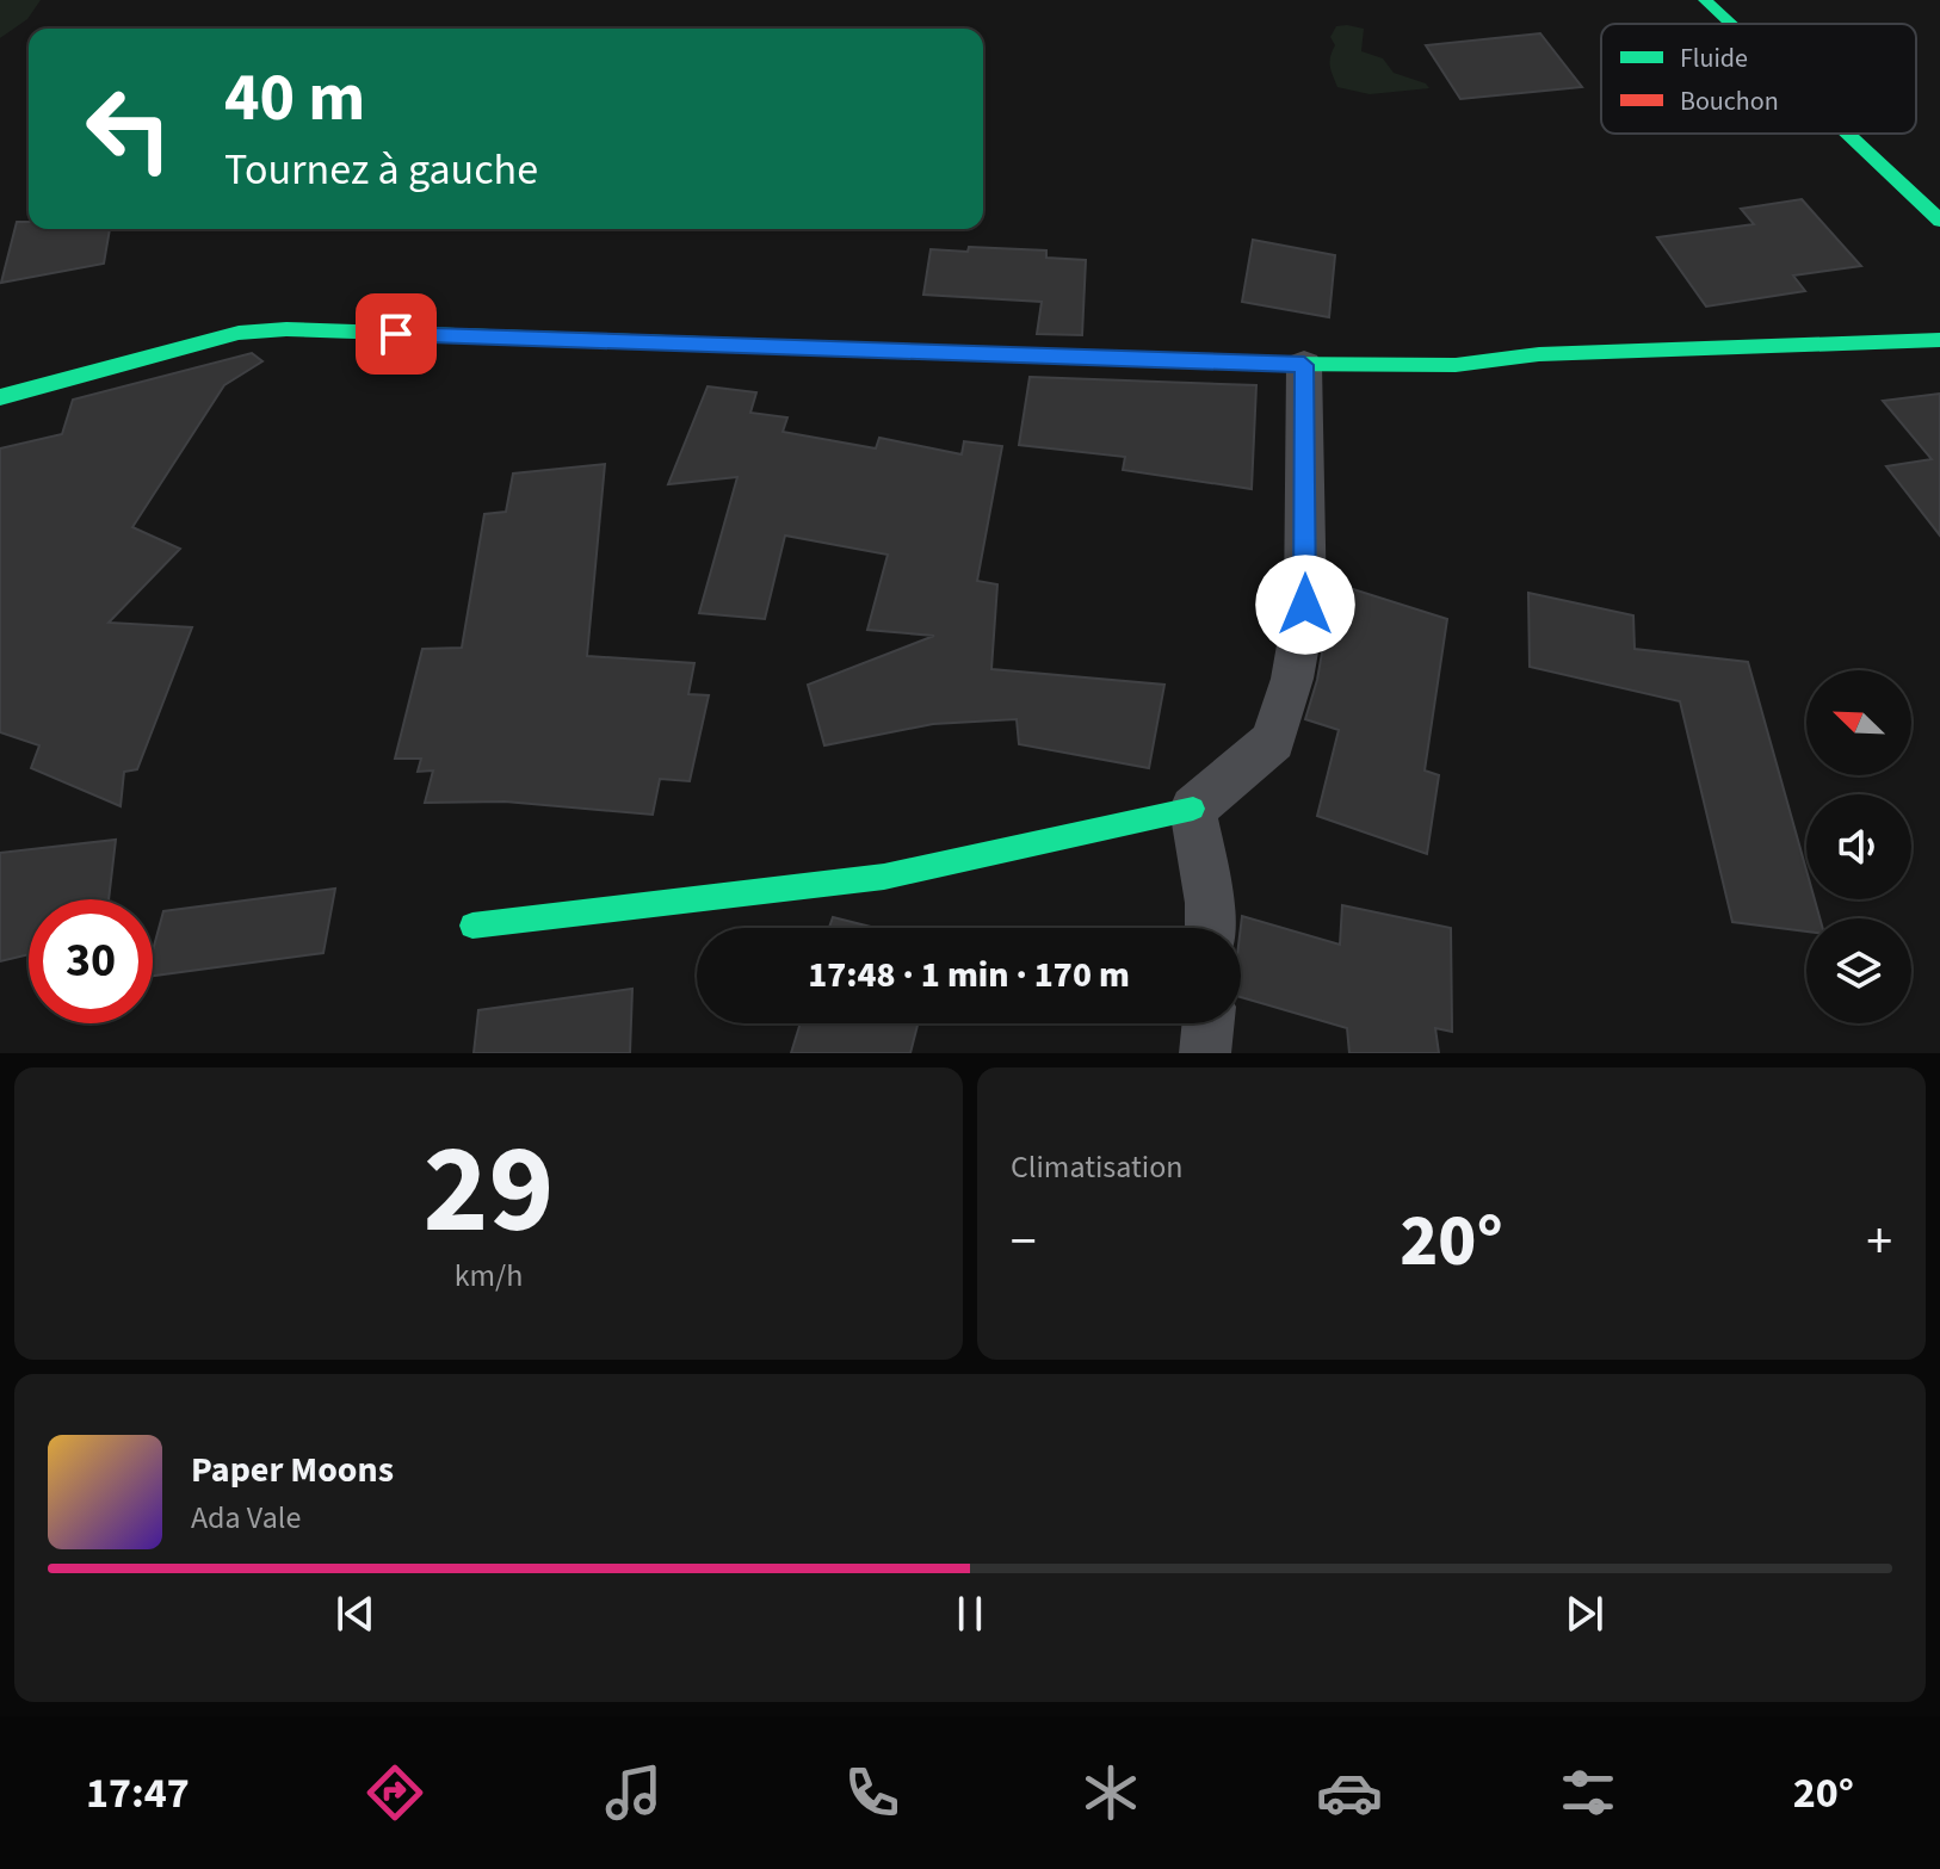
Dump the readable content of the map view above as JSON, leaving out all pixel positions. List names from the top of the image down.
{
  "legend": ["Fluide", "Bouchon"],
  "north": "top left",
  "page": {
    "turn": ["40 m", "Tournez à gauche"],
    "limit": "30",
    "trip": "17:48 · 1 min · 170 m",
    "tile": [
      ["29", "km/h"],
      "Climatisation"
    ],
    "heat": ["−", "20°", "+"],
    "song": ["Paper Moons", "Ada Vale"],
    "tabs": ["17:47", "20°"]
  }
}
